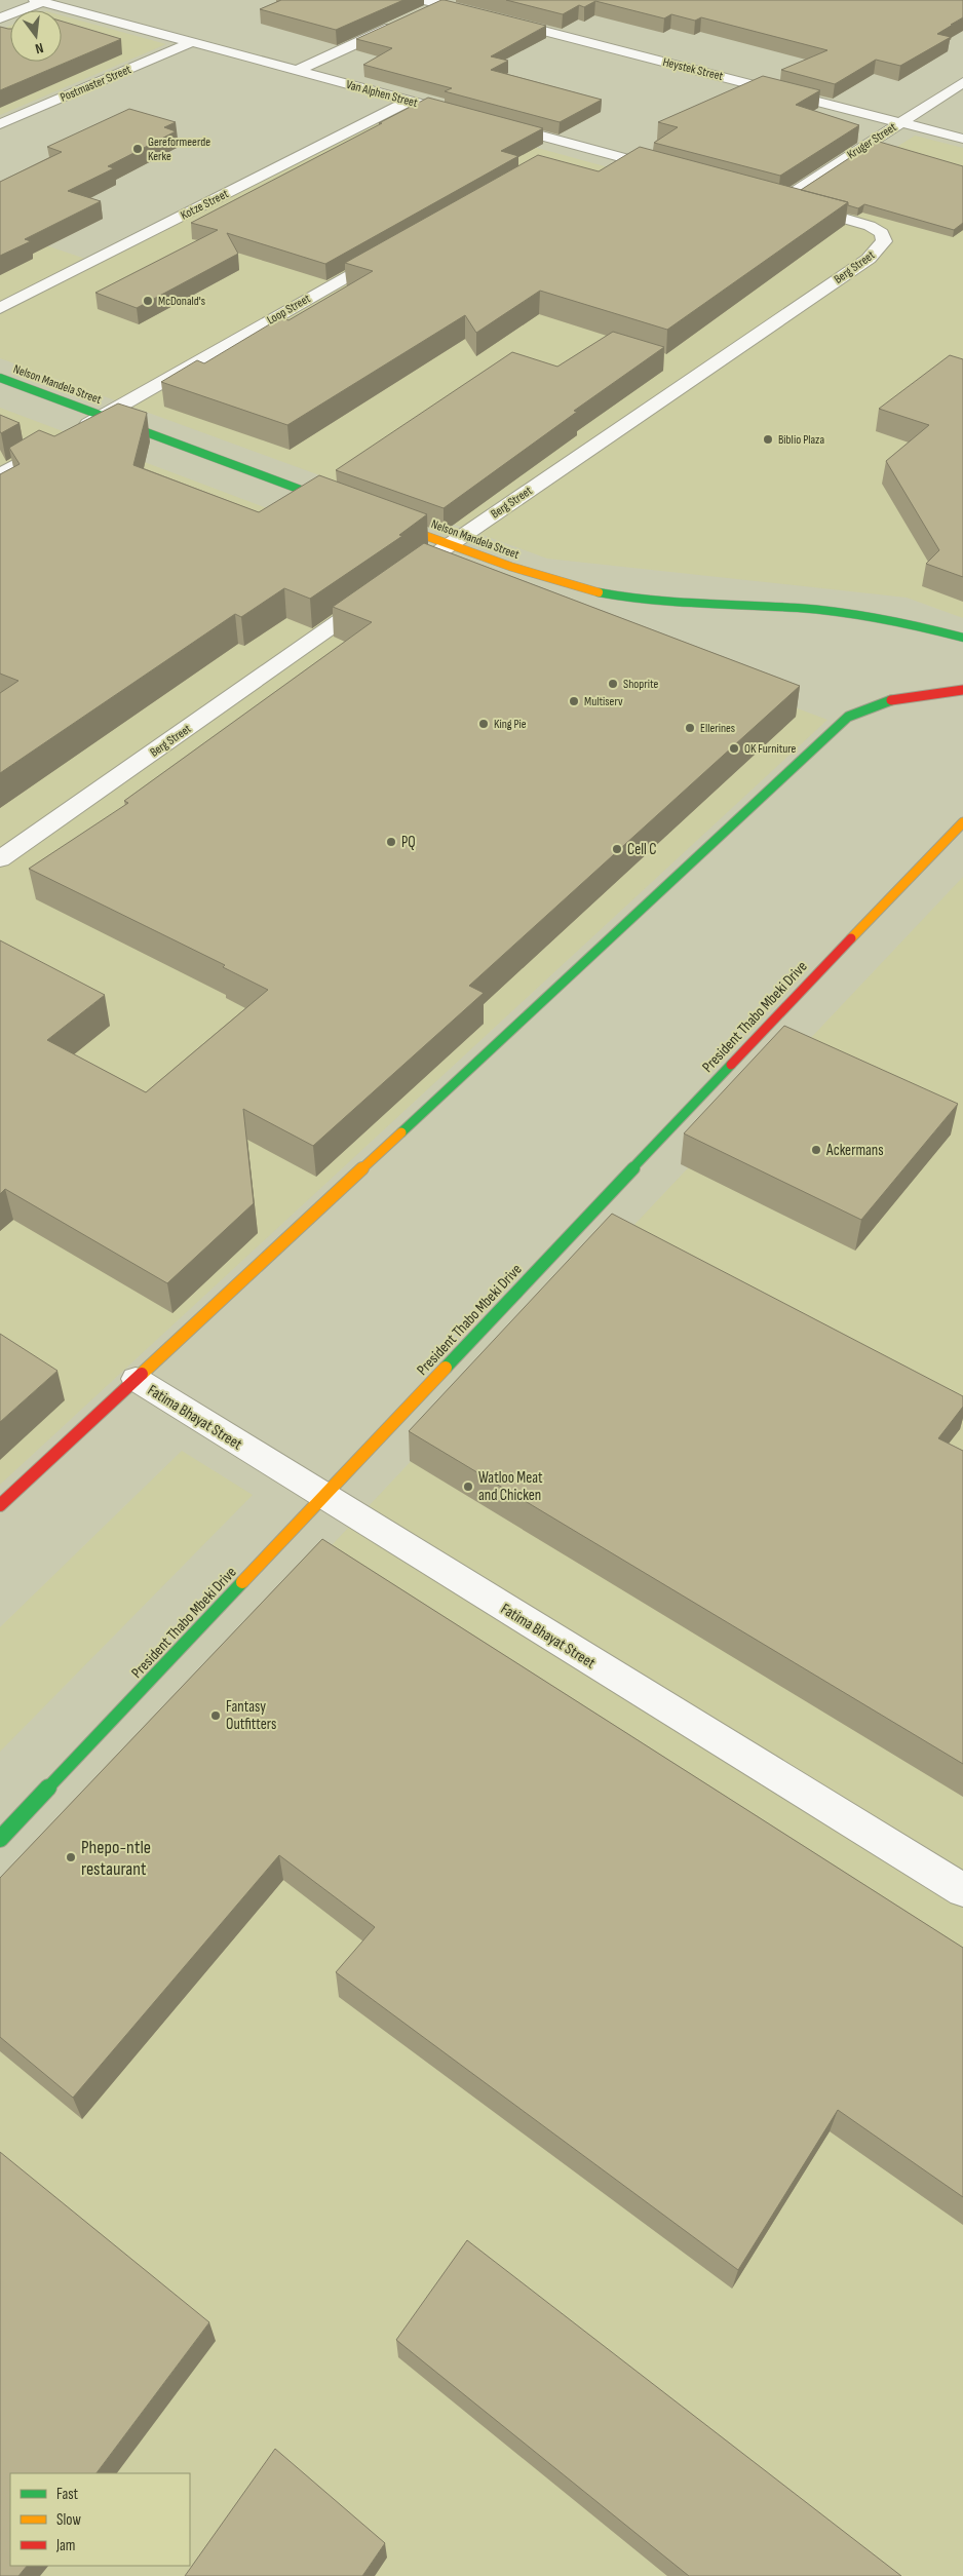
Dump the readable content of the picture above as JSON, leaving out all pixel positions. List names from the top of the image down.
{
  "streets": {
    "street": [
      "Heystek Street",
      "Postmaster Street",
      "Van Alphen Street",
      "Kruger Street",
      "Kotze Street",
      "Berg Street",
      "Loop Street",
      "Nelson Mandela Street",
      "President Thabo Mbeki Drive",
      "Fatima Bhayat Street"
    ]
  },
  "crossings": [
    ["Heystek Street", "Kruger Street"],
    ["Postmaster Street", "Van Alphen Street"],
    ["Van Alphen Street", "Kotze Street"],
    ["Kruger Street", "Berg Street"],
    ["Berg Street", "Nelson Mandela Street"],
    ["Loop Street", "Nelson Mandela Street"],
    ["President Thabo Mbeki Drive", "Fatima Bhayat Street"]
  ],
  "places": [
    "Gereformeerde Kerke",
    "McDonald's",
    "Biblio Plaza",
    "Shoprite",
    "Multiserv",
    "King Pie",
    "Ellerines",
    "OK Furniture",
    "PQ",
    "Cell C",
    "Ackermans",
    "Watloo Meat and Chicken",
    "Fantasy Outfitters",
    "Phepo-ntle restaurant"
  ],
  "legend": ["Fast", "Slow", "Jam"],
  "north": "bottom"
}
